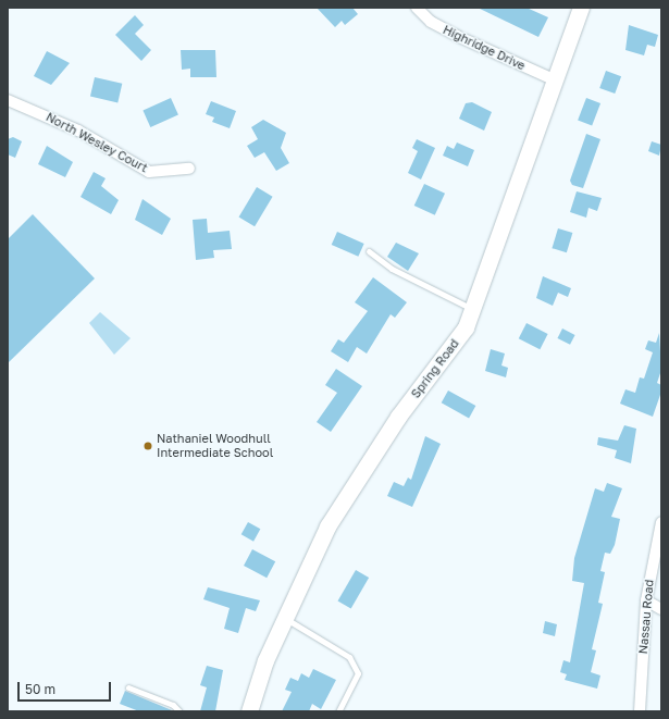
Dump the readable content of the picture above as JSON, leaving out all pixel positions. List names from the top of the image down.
{
  "streets": {
    "main road": ["Spring Road"],
    "street": ["Highridge Drive", "North Wesley Court", "Nassau Road"]
  },
  "crossings": [
    ["Highridge Drive", "Spring Road"]
  ],
  "places": ["Nathaniel Woodhull Intermediate School"],
  "scale_bar": "50 m"
}
